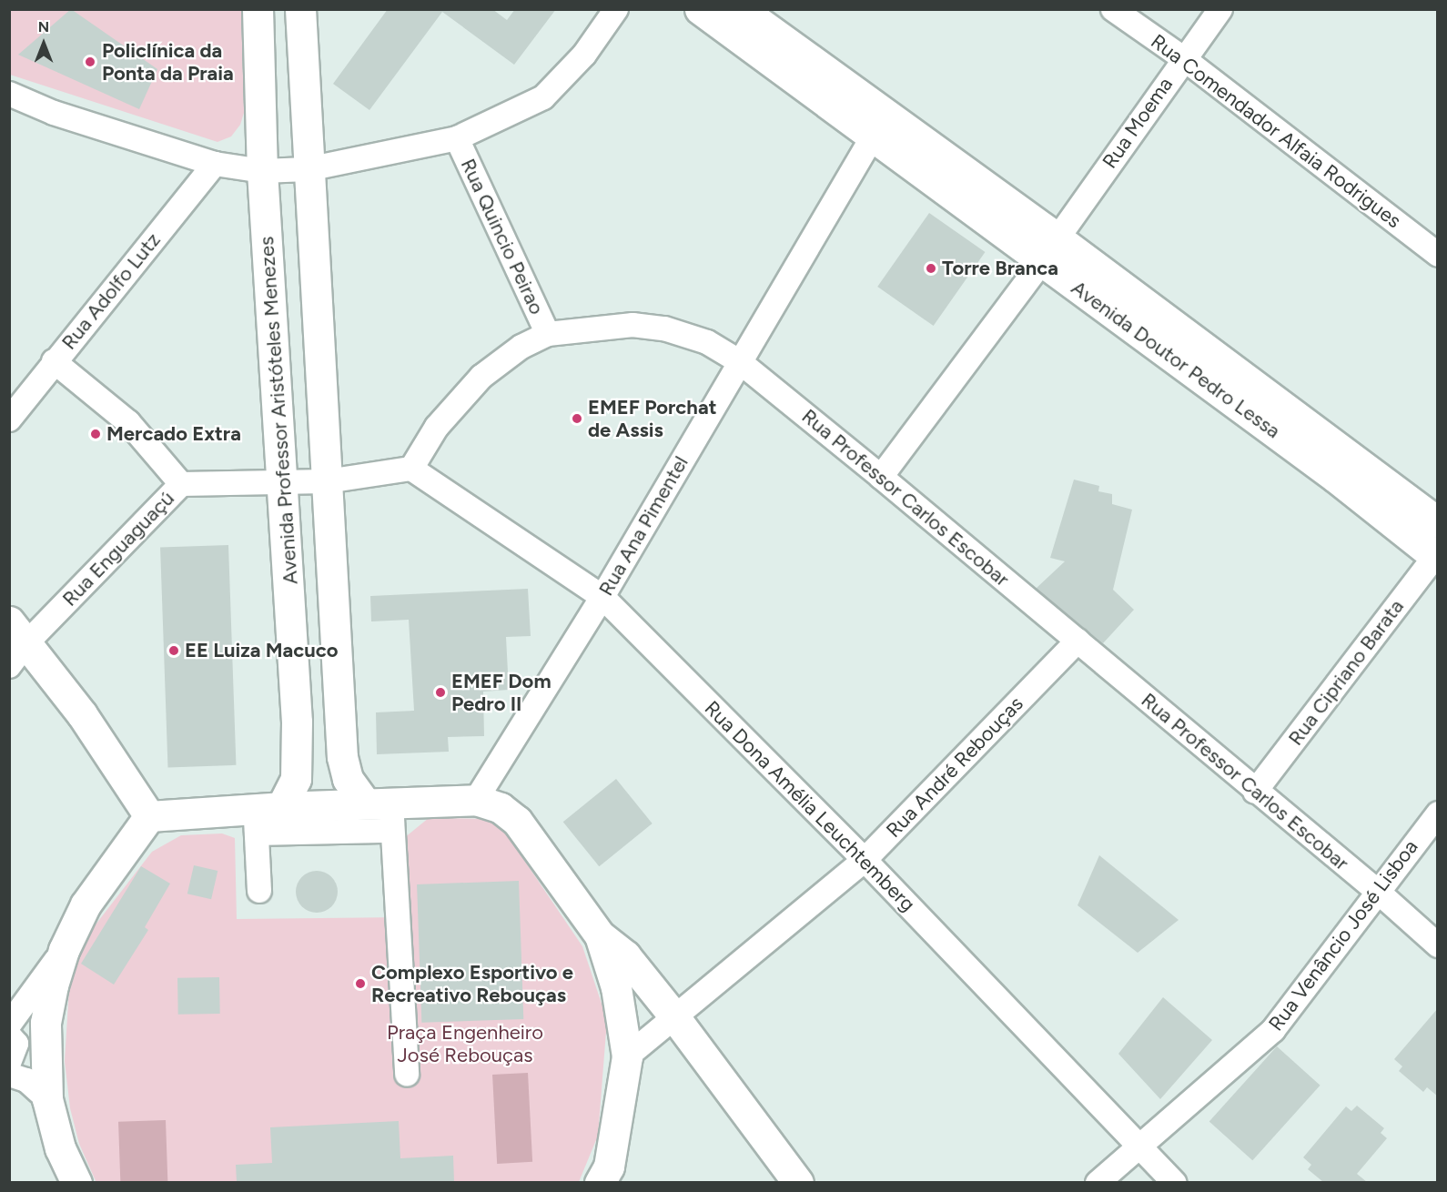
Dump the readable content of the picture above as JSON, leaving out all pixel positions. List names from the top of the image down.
{
  "streets": {
    "main road": ["Avenida Doutor Pedro Lessa", "Avenida Professor Aristóteles Menezes"],
    "street": [
      "Rua Moema",
      "Rua Comendador Alfaia Rodrigues",
      "Rua Quincio Peirao",
      "Rua Adolfo Lutz",
      "Rua Professor Carlos Escobar",
      "Rua Ana Pimentel",
      "Rua Enguaguaçú",
      "Rua Cipriano Barata",
      "Rua André Rebouças",
      "Rua Dona Amélia Leuchtemberg",
      "Rua Venâncio José Lisboa"
    ]
  },
  "crossings": [
    ["Rua Moema", "Rua Comendador Alfaia Rodrigues"],
    ["Rua Moema", "Avenida Doutor Pedro Lessa"],
    ["Rua Moema", "Rua Professor Carlos Escobar"],
    ["Rua Quincio Peirao", "Rua Professor Carlos Escobar"],
    ["Avenida Doutor Pedro Lessa", "Rua Ana Pimentel"],
    ["Avenida Doutor Pedro Lessa", "Rua Cipriano Barata"],
    ["Avenida Professor Aristóteles Menezes", "Rua Enguaguaçú"],
    ["Rua Professor Carlos Escobar", "Rua Ana Pimentel"],
    ["Rua Professor Carlos Escobar", "Rua Cipriano Barata"],
    ["Rua Professor Carlos Escobar", "Rua André Rebouças"],
    ["Rua Professor Carlos Escobar", "Rua Dona Amélia Leuchtemberg"],
    ["Rua Professor Carlos Escobar", "Rua Venâncio José Lisboa"],
    ["Rua Ana Pimentel", "Rua Dona Amélia Leuchtemberg"],
    ["Rua André Rebouças", "Rua Dona Amélia Leuchtemberg"],
    ["Rua Dona Amélia Leuchtemberg", "Rua Venâncio José Lisboa"]
  ],
  "parks": ["Praça Engenheiro José Rebouças"],
  "places": [
    "Policlínica da Ponta da Praia",
    "Torre Branca",
    "EMEF Porchat de Assis",
    "Mercado Extra",
    "EE Luiza Macuco",
    "EMEF Dom Pedro II",
    "Complexo Esportivo e Recreativo Rebouças"
  ],
  "north": "top"
}
